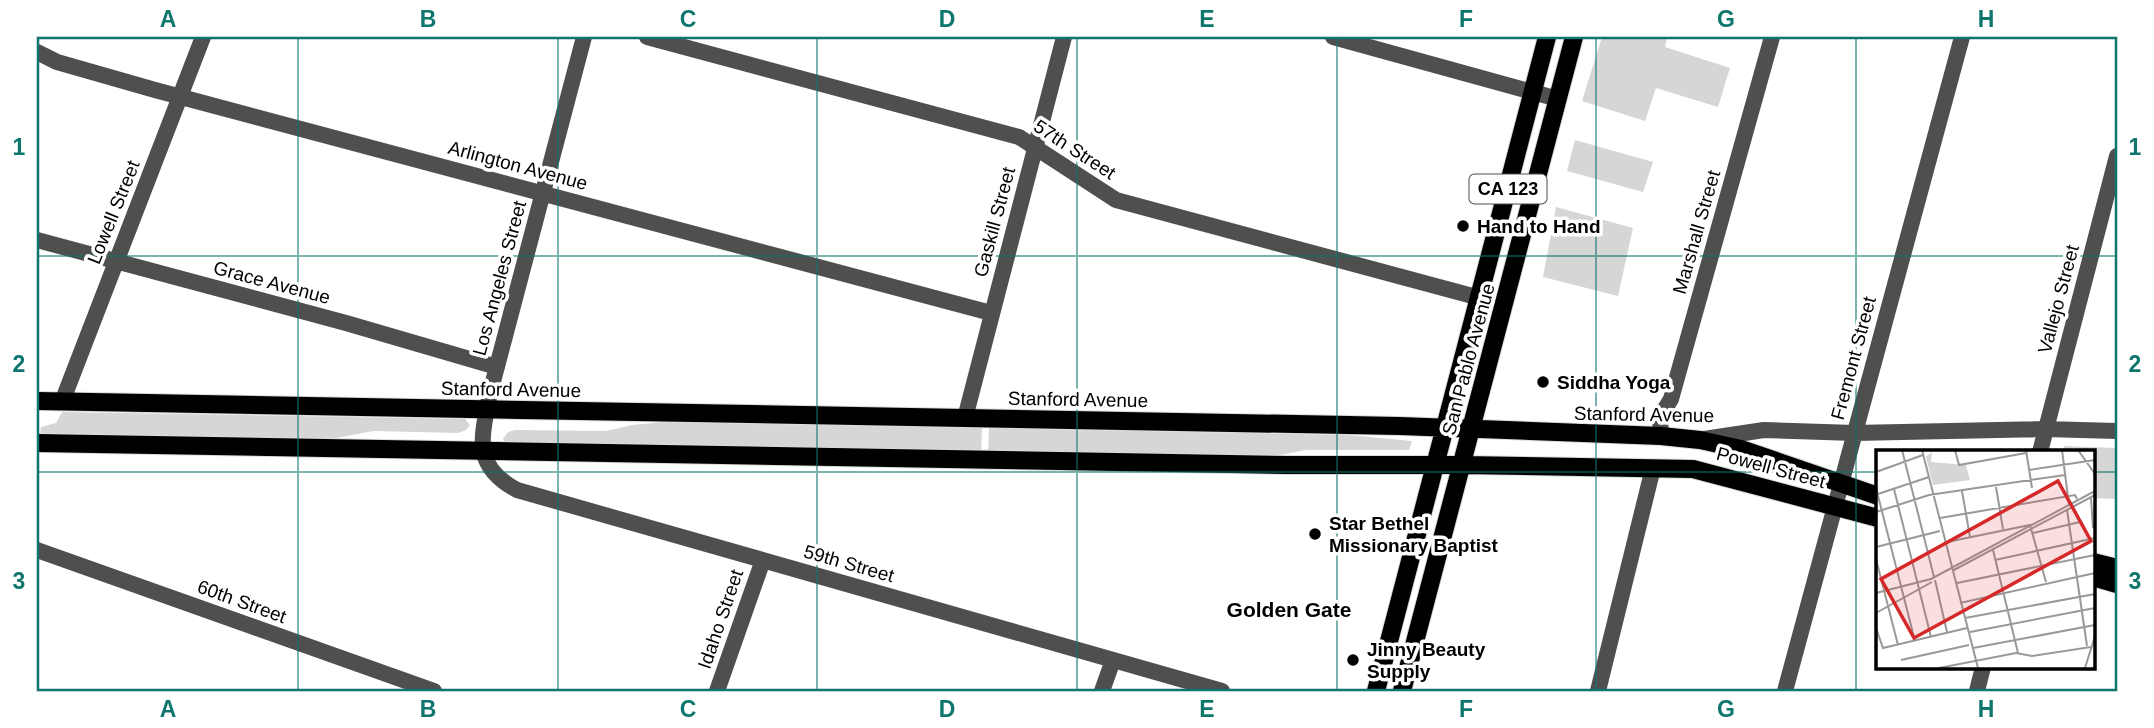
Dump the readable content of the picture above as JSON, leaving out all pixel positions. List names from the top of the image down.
{
  "streets": {
    "main road": [
      "CA 123",
      "San Pablo Avenue",
      "Stanford Avenue",
      "Powell Street"
    ],
    "street": [
      "57th Street",
      "Arlington Avenue",
      "Lowell Street",
      "Gaskill Street",
      "Marshall Street",
      "Los Angeles Street",
      "Grace Avenue",
      "Vallejo Street",
      "Fremont Street",
      "59th Street",
      "60th Street",
      "Idaho Street"
    ]
  },
  "crossings": [
    ["57th Street", "Gaskill Street"],
    ["57th Street", "San Pablo Avenue"],
    ["Arlington Avenue", "Lowell Street"],
    ["Arlington Avenue", "Gaskill Street"],
    ["Arlington Avenue", "Los Angeles Street"],
    ["Lowell Street", "Grace Avenue"],
    ["Lowell Street", "Stanford Avenue"],
    ["Gaskill Street", "Stanford Avenue"],
    ["Marshall Street", "Stanford Avenue"],
    ["Los Angeles Street", "Grace Avenue"],
    ["Los Angeles Street", "Stanford Avenue"],
    ["Los Angeles Street", "59th Street"],
    ["Vallejo Street", "Stanford Avenue"],
    ["Fremont Street", "Stanford Avenue"],
    ["Fremont Street", "Powell Street"],
    ["San Pablo Avenue", "Stanford Avenue"],
    ["Stanford Avenue", "Powell Street"],
    ["59th Street", "Idaho Street"]
  ],
  "districts": ["Golden Gate"],
  "places": [
    "Hand to Hand",
    "Siddha Yoga",
    "Star Bethel Missionary Baptist",
    "Jinny Beauty Supply"
  ],
  "grid": {
    "columns": [
      "A",
      "B",
      "C",
      "D",
      "E",
      "F",
      "G",
      "H"
    ],
    "rows": ["1", "2", "3"]
  }
}
